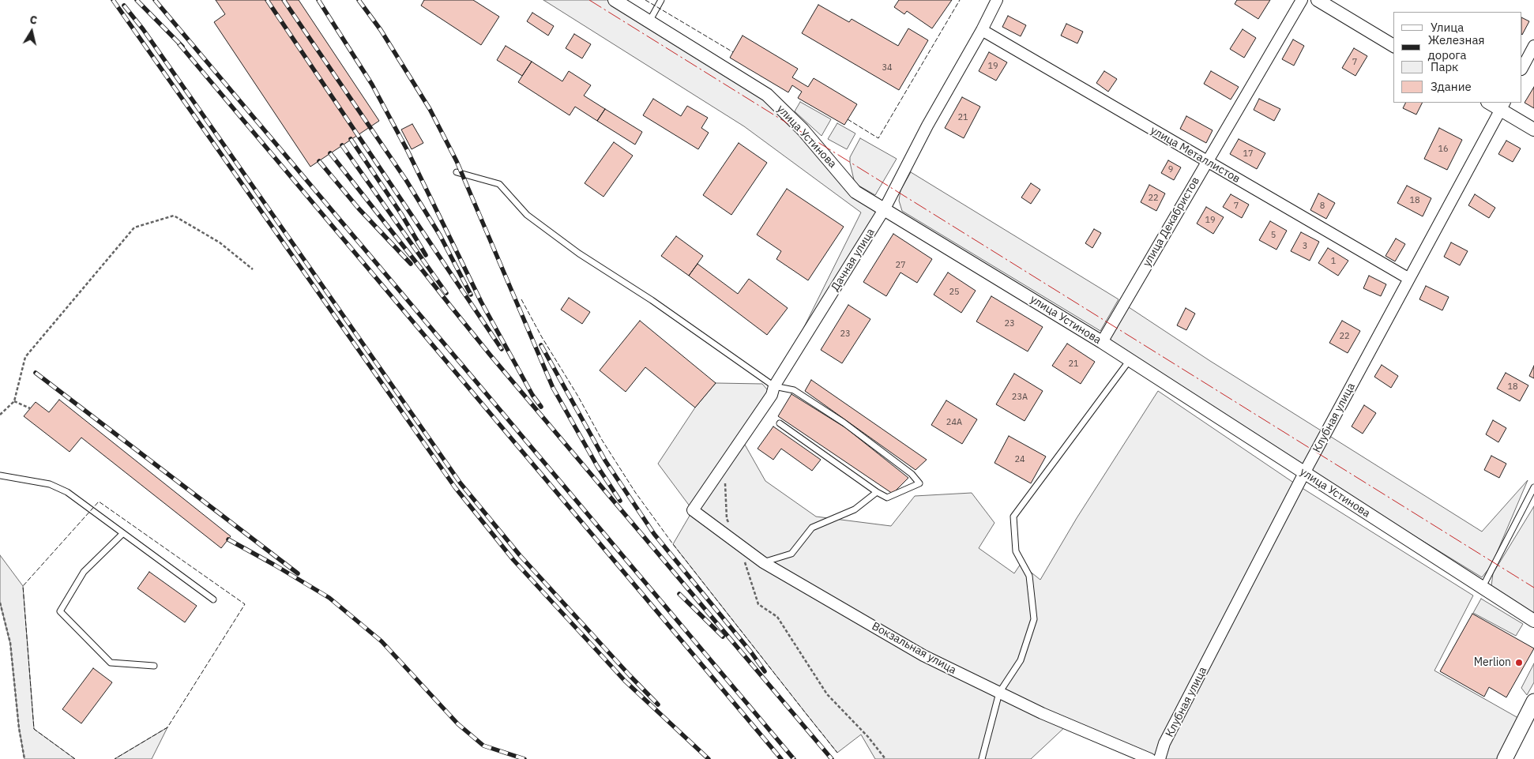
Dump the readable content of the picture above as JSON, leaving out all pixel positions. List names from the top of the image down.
{
  "streets": {
    "street": [
      "улица Устинова",
      "улица Металлистов",
      "улица Декабристов",
      "Дачная улица",
      "Клубная улица",
      "Вокзальная улица"
    ]
  },
  "crossings": [
    ["улица Устинова", "улица Декабристов"],
    ["улица Устинова", "Дачная улица"],
    ["улица Устинова", "Клубная улица"],
    ["улица Металлистов", "улица Декабристов"],
    ["улица Металлистов", "Дачная улица"],
    ["улица Металлистов", "Клубная улица"],
    ["Дачная улица", "Вокзальная улица"]
  ],
  "places": ["Merlion"],
  "house_numbers": [
    "7",
    "19",
    "34",
    "21",
    "16",
    "17",
    "9",
    "22",
    "18",
    "7",
    "8",
    "19",
    "5",
    "3",
    "1",
    "27",
    "25",
    "23",
    "23",
    "22",
    "21",
    "18",
    "23А",
    "24А",
    "24"
  ],
  "legend": [
    "Улица",
    "Железная дорога",
    "Парк",
    "Здание"
  ],
  "north": "top"
}
